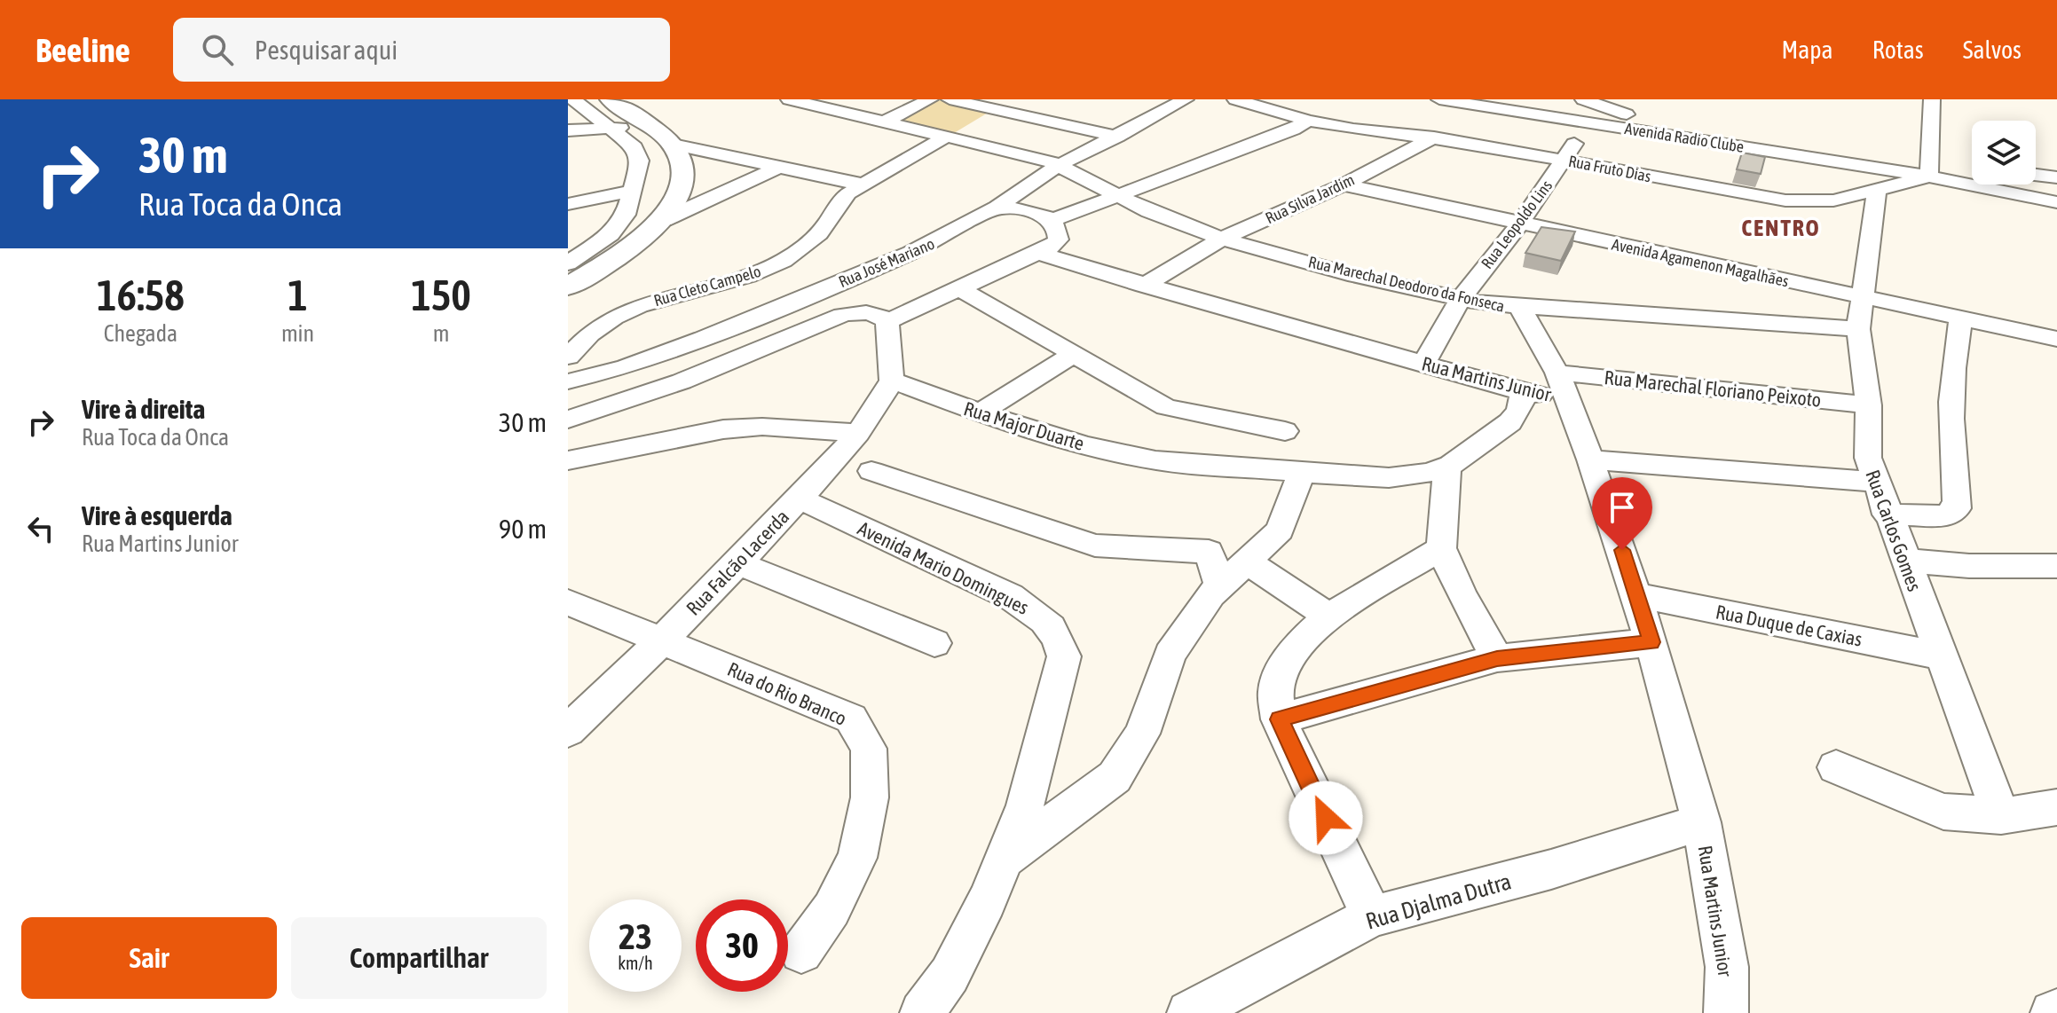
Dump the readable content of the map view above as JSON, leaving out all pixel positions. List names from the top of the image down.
{
  "streets": {
    "street": [
      "Avenida Radio Clube",
      "Rua Fruto Dias",
      "Rua Silva Jardim",
      "Rua Leopoldo Lins",
      "Rua José Mariano",
      "Avenida Agamenon Magalhães",
      "Rua Marechal Deodoro da Fonseca",
      "Rua Cleto Campelo",
      "Rua Martins Junior",
      "Rua Marechal Floriano Peixoto",
      "Rua Major Duarte",
      "Rua Carlos Gomes",
      "Rua Falcão Lacerda",
      "Avenida Mario Domingues",
      "Rua Duque de Caxias",
      "Rua do Rio Branco",
      "Rua Djalma Dutra"
    ]
  },
  "crossings": [
    ["Avenida Radio Clube", "Rua Fruto Dias"],
    ["Avenida Radio Clube", "Rua Silva Jardim"],
    ["Avenida Radio Clube", "Rua Leopoldo Lins"],
    ["Rua Fruto Dias", "Rua Silva Jardim"],
    ["Rua Fruto Dias", "Rua Leopoldo Lins"],
    ["Rua Fruto Dias", "Rua Carlos Gomes"],
    ["Rua Silva Jardim", "Avenida Agamenon Magalhães"],
    ["Rua Silva Jardim", "Rua Marechal Deodoro da Fonseca"],
    ["Rua Silva Jardim", "Rua Martins Junior"],
    ["Rua Leopoldo Lins", "Avenida Agamenon Magalhães"],
    ["Rua Leopoldo Lins", "Rua Marechal Deodoro da Fonseca"],
    ["Rua Leopoldo Lins", "Rua Martins Junior"],
    ["Rua José Mariano", "Rua Marechal Deodoro da Fonseca"],
    ["Avenida Agamenon Magalhães", "Rua Carlos Gomes"],
    ["Rua Marechal Deodoro da Fonseca", "Rua Cleto Campelo"],
    ["Rua Marechal Deodoro da Fonseca", "Rua Carlos Gomes"],
    ["Rua Martins Junior", "Rua Marechal Floriano Peixoto"],
    ["Rua Martins Junior", "Rua Major Duarte"],
    ["Rua Martins Junior", "Rua Duque de Caxias"],
    ["Rua Martins Junior", "Rua Djalma Dutra"],
    ["Rua Marechal Floriano Peixoto", "Rua Carlos Gomes"],
    ["Rua Major Duarte", "Rua Falcão Lacerda"],
    ["Rua Carlos Gomes", "Rua Duque de Caxias"],
    ["Rua Falcão Lacerda", "Avenida Mario Domingues"],
    ["Rua Falcão Lacerda", "Rua do Rio Branco"]
  ],
  "districts": ["CENTRO"],
  "page": {
    "header": "Beeline",
    "search": "Pesquisar aqui",
    "nav": ["Mapa", "Rotas", "Salvos"],
    "turn": ["30 m", "Rua Toca da Onca"],
    "eta": [
      "16:58",
      "Chegada",
      "1",
      "min",
      "150",
      "m"
    ],
    "list": [
      {
        "name": "Vire à direita",
        "note": "Rua Toca da Onca",
        "value": "30 m"
      },
      {
        "name": "Vire à esquerda",
        "note": "Rua Martins Junior",
        "value": "90 m"
      }
    ],
    "speed": "23 km/h",
    "limit": "30",
    "buttons": ["Sair", "Compartilhar"]
  }
}
